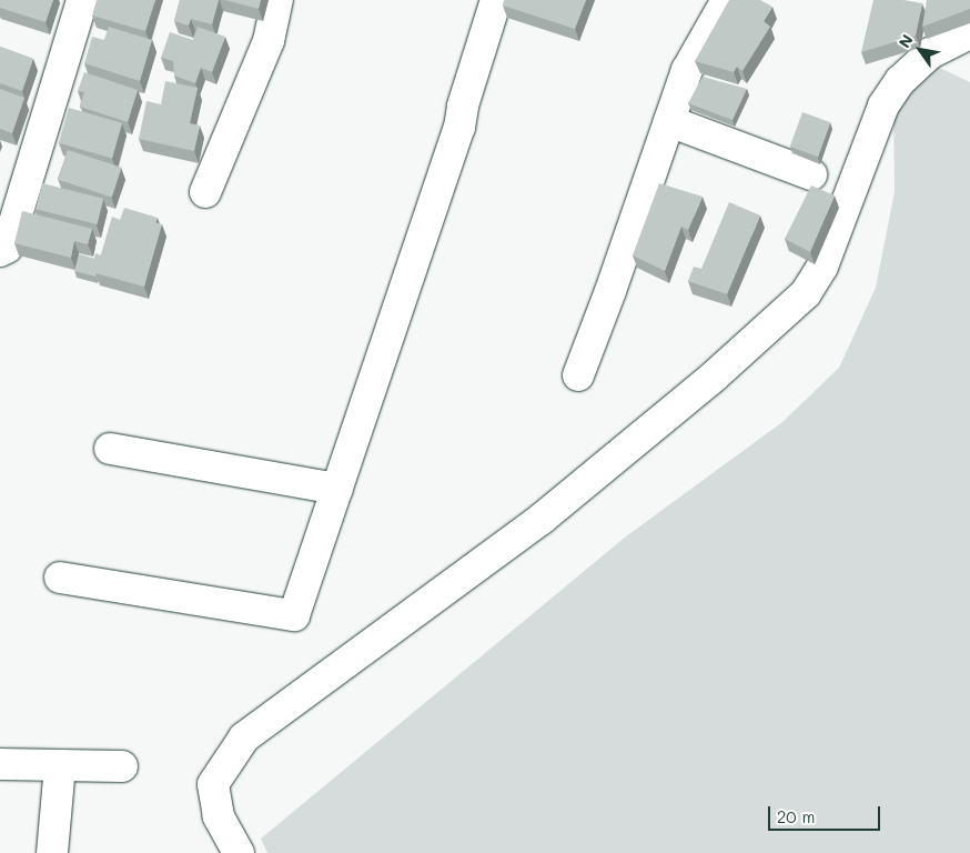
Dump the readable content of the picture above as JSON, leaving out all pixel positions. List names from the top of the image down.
{
  "scale_bar": "20 m",
  "north": "top left"
}
